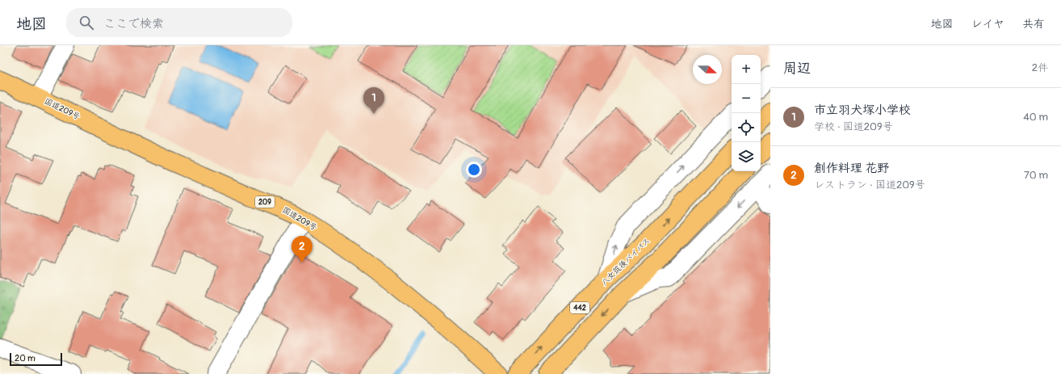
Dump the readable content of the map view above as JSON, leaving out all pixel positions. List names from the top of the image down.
{
  "streets": {
    "highway": [
      "国道209号",
      "209",
      "八女筑後バイパス",
      "442"
    ]
  },
  "scale_bar": "20 m",
  "north": "right",
  "page": {
    "header": "地図",
    "search": "ここで検索",
    "nav": ["地図", "レイヤ", "共有"],
    "heading": ["周辺", "2件"],
    "map_buttons": ["+", "−"],
    "pins": ["1", "2"],
    "list": [
      {
        "mark": "1",
        "name": "市立羽犬塚小学校",
        "note": "学校 · 国道209号",
        "value": "40 m"
      },
      {
        "mark": "2",
        "name": "創作料理 花野",
        "note": "レストラン · 国道209号",
        "value": "70 m"
      }
    ],
    "scale": "20 m"
  }
}
